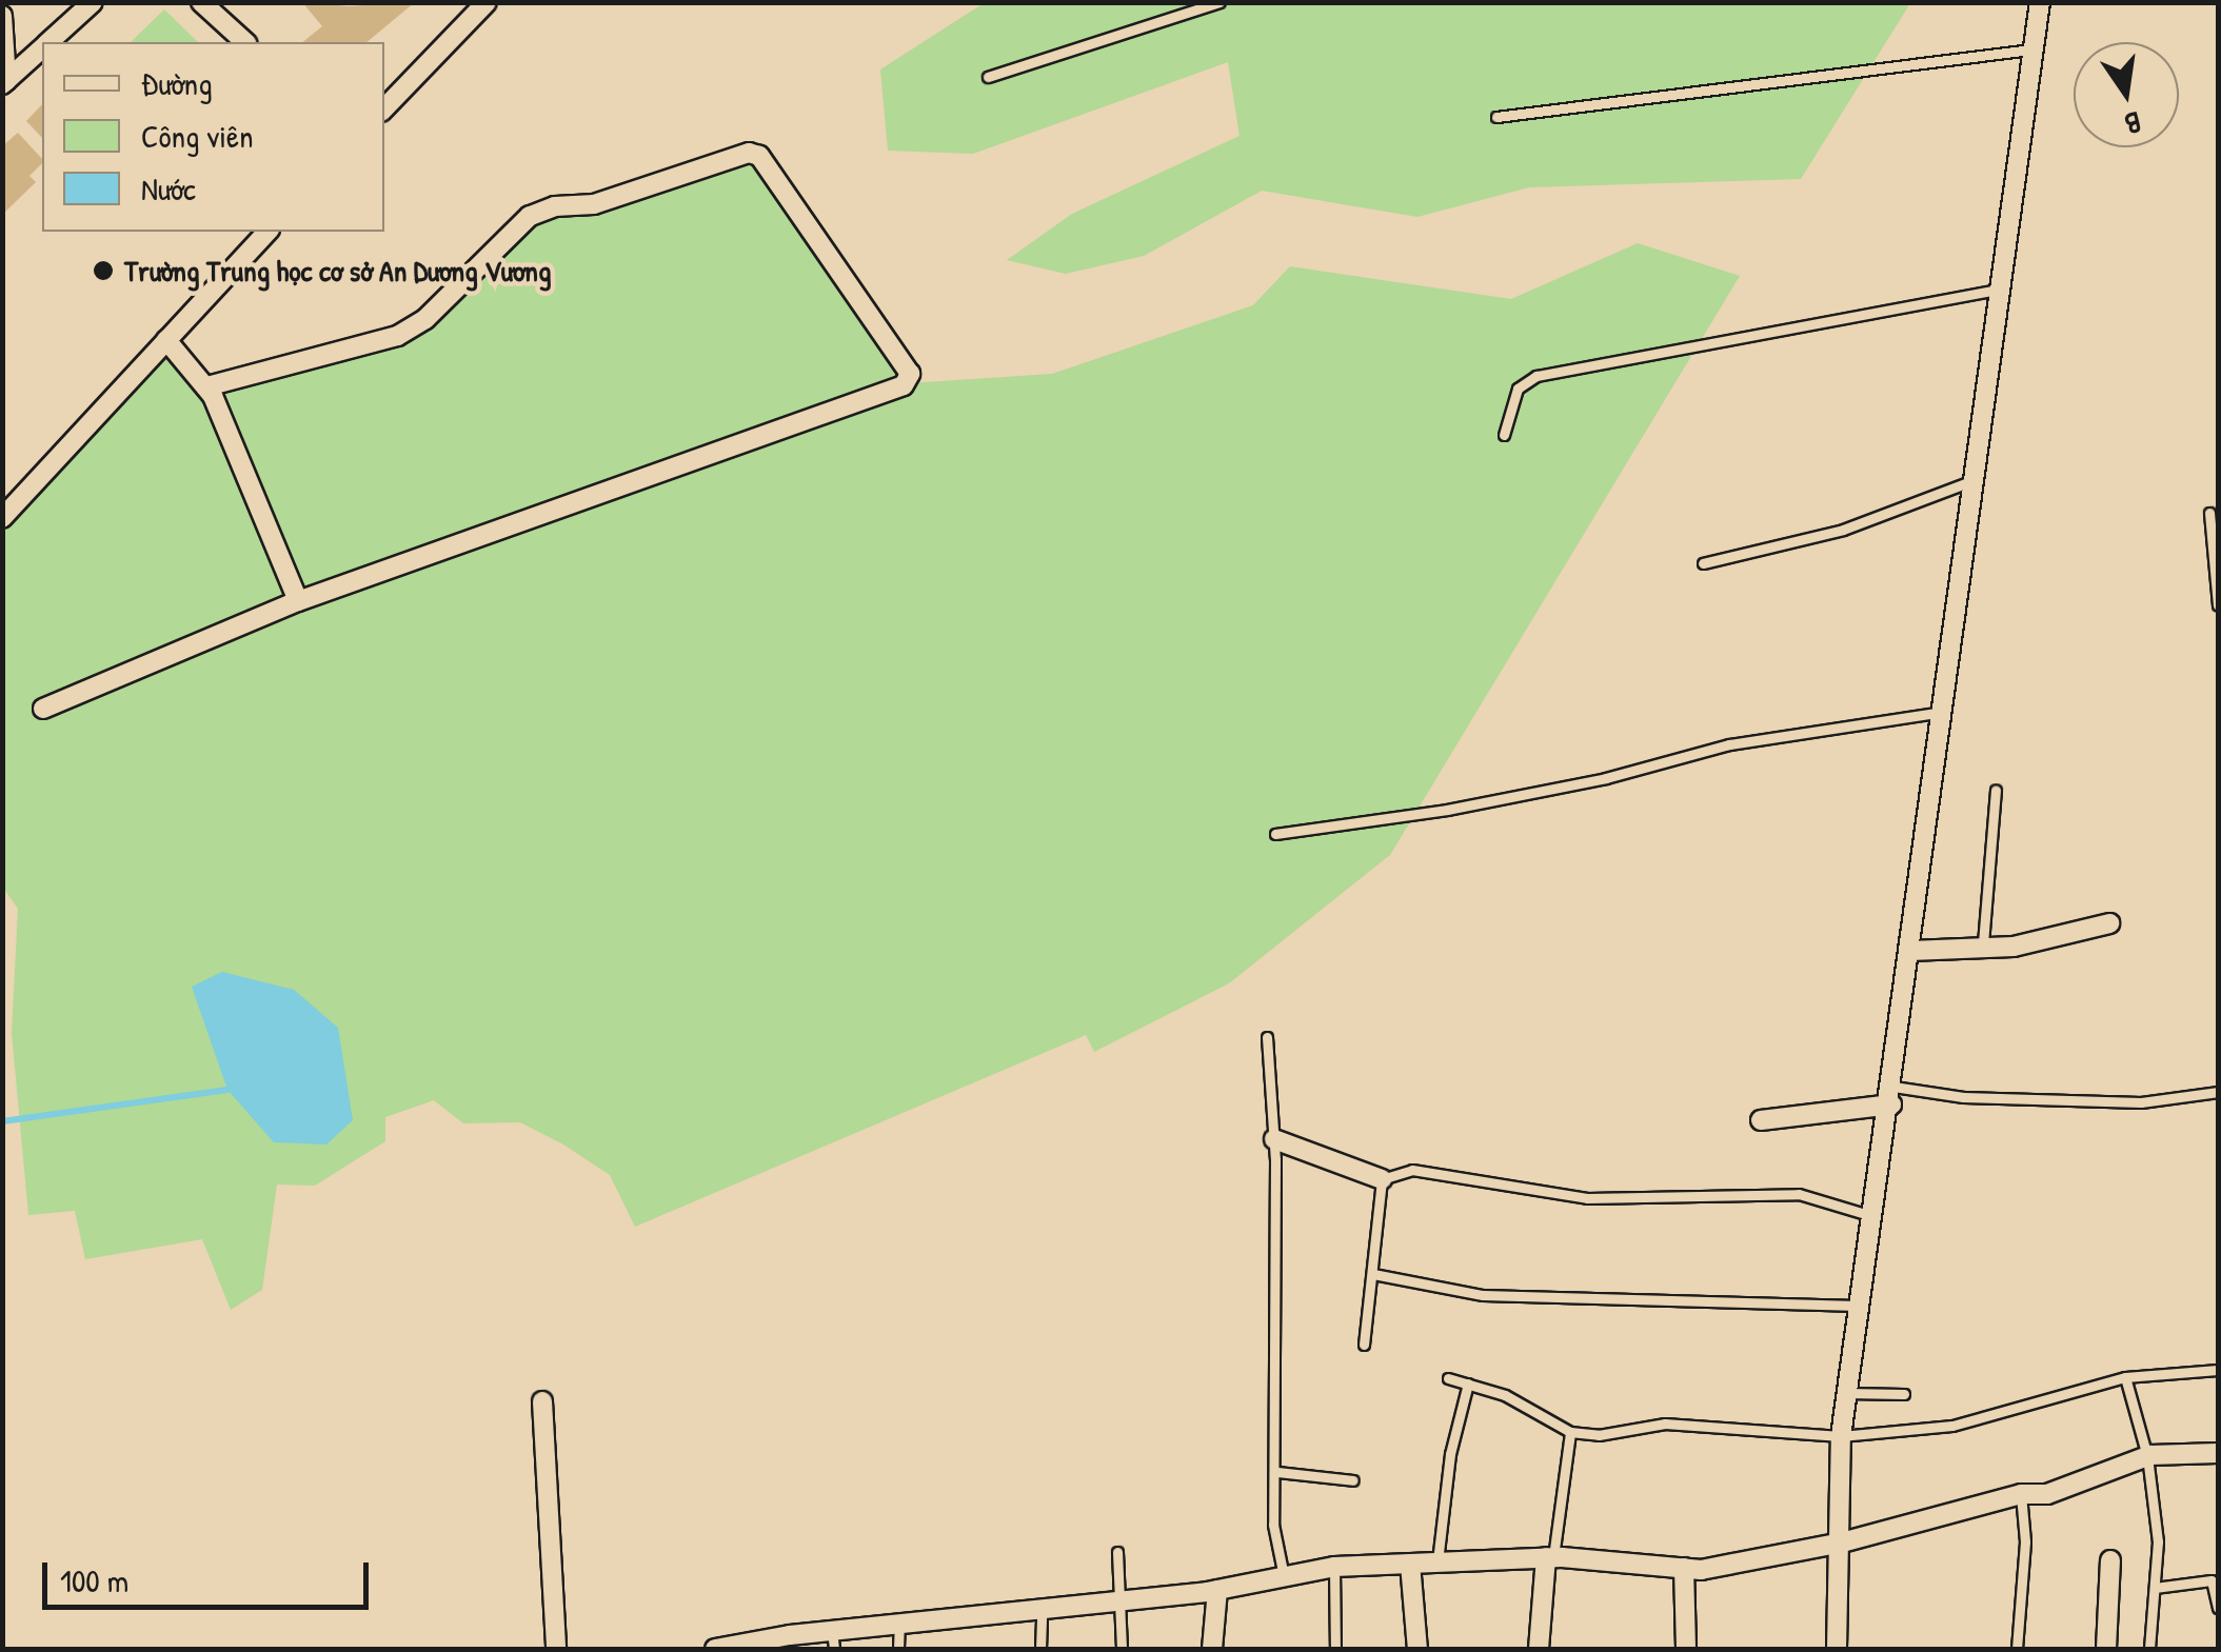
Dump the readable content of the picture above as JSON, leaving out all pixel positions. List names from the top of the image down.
{
  "places": ["Trường Trung học cơ sở An Dương Vương"],
  "legend": ["Đường", "Công viên", "Nước"],
  "scale_bar": "100 m",
  "north": "bottom"
}
